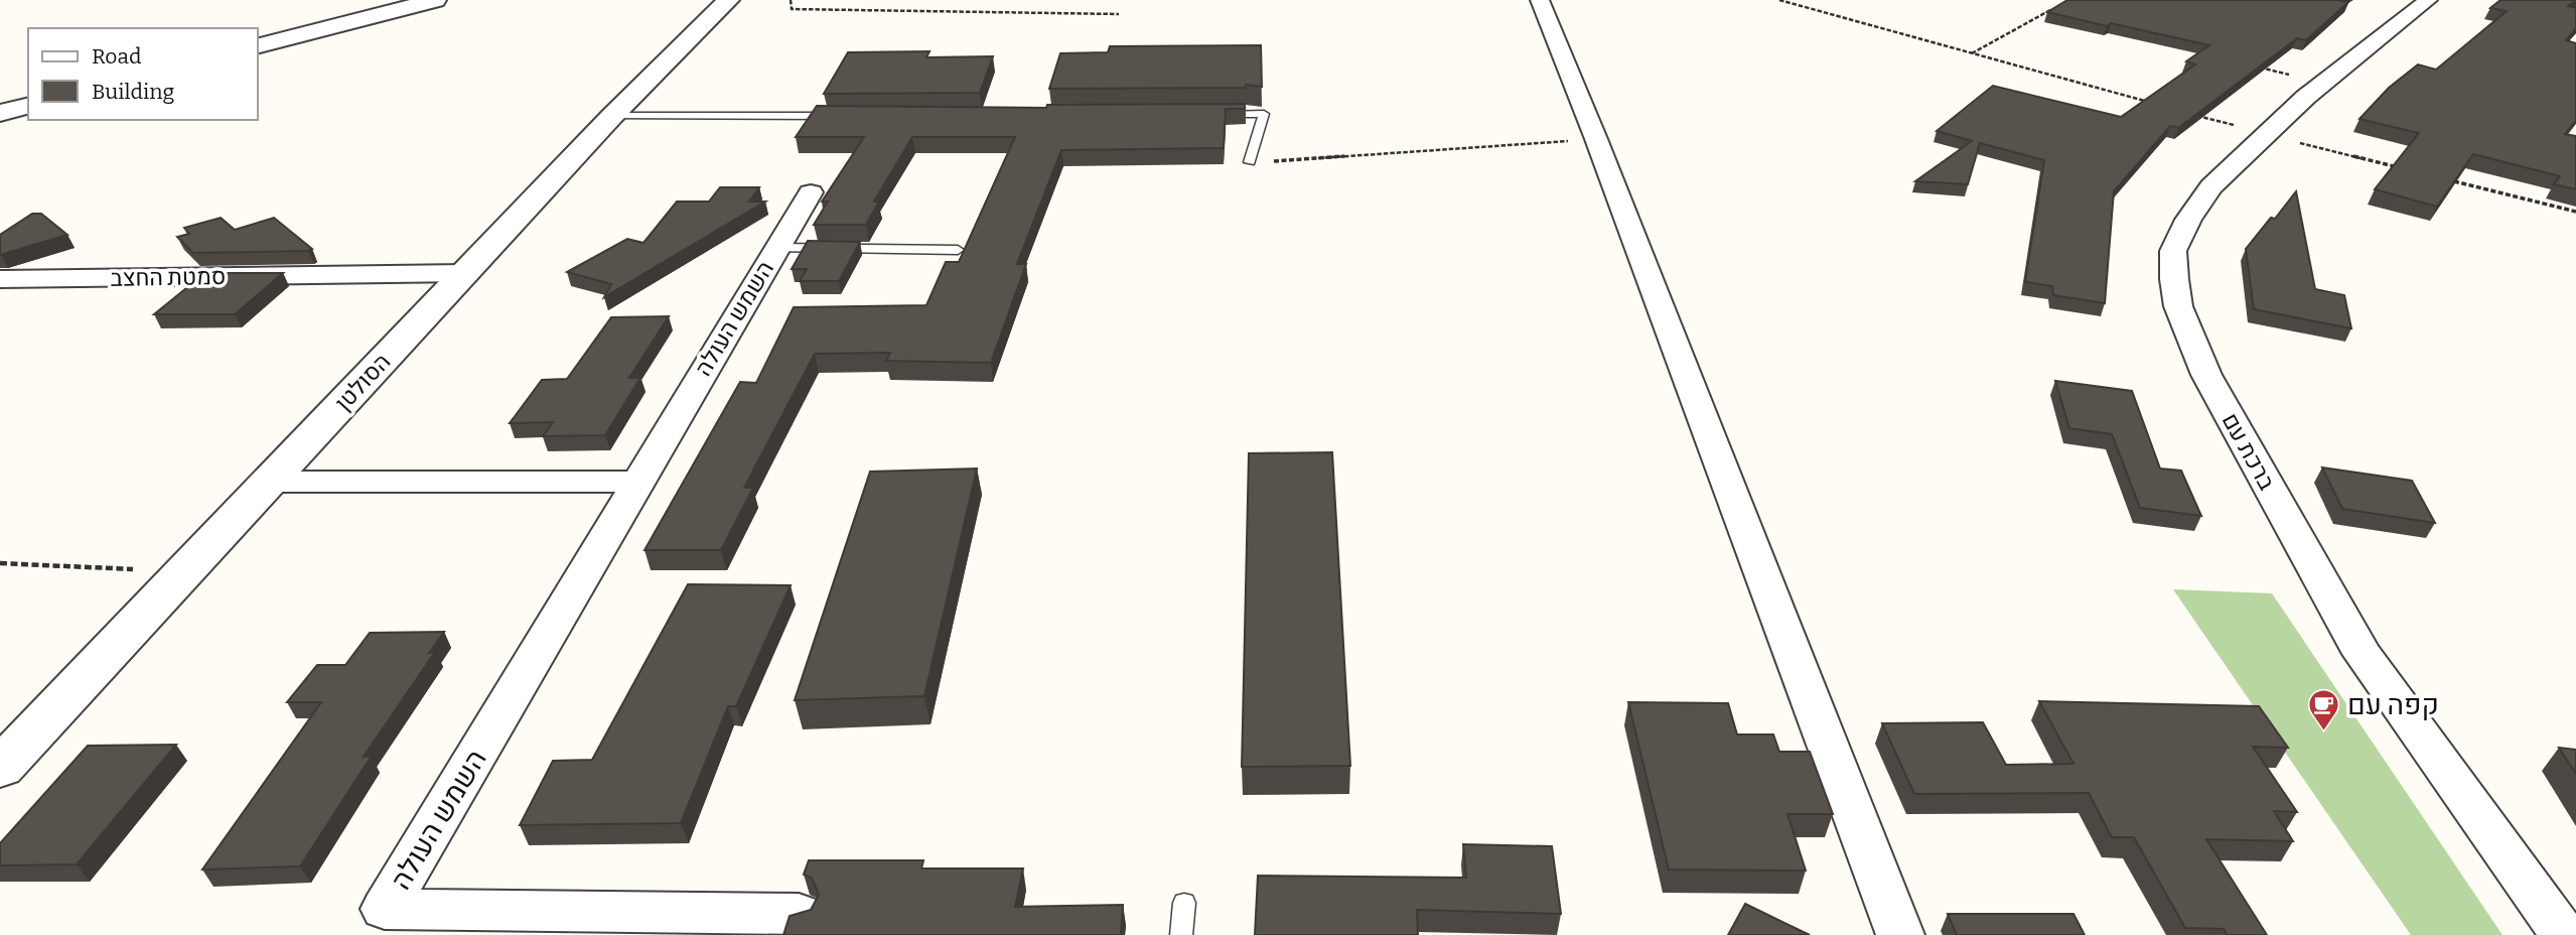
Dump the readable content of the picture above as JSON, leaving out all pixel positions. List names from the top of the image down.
{
  "streets": {
    "street": [
      "סמטת החצב",
      "השמש העולה",
      "הסולטן",
      "ברכת עם"
    ]
  },
  "crossings": [
    ["סמטת החצב", "הסולטן"]
  ],
  "places": {
    "cafe": ["קפה עם"]
  },
  "legend": ["Road", "Building"]
}
